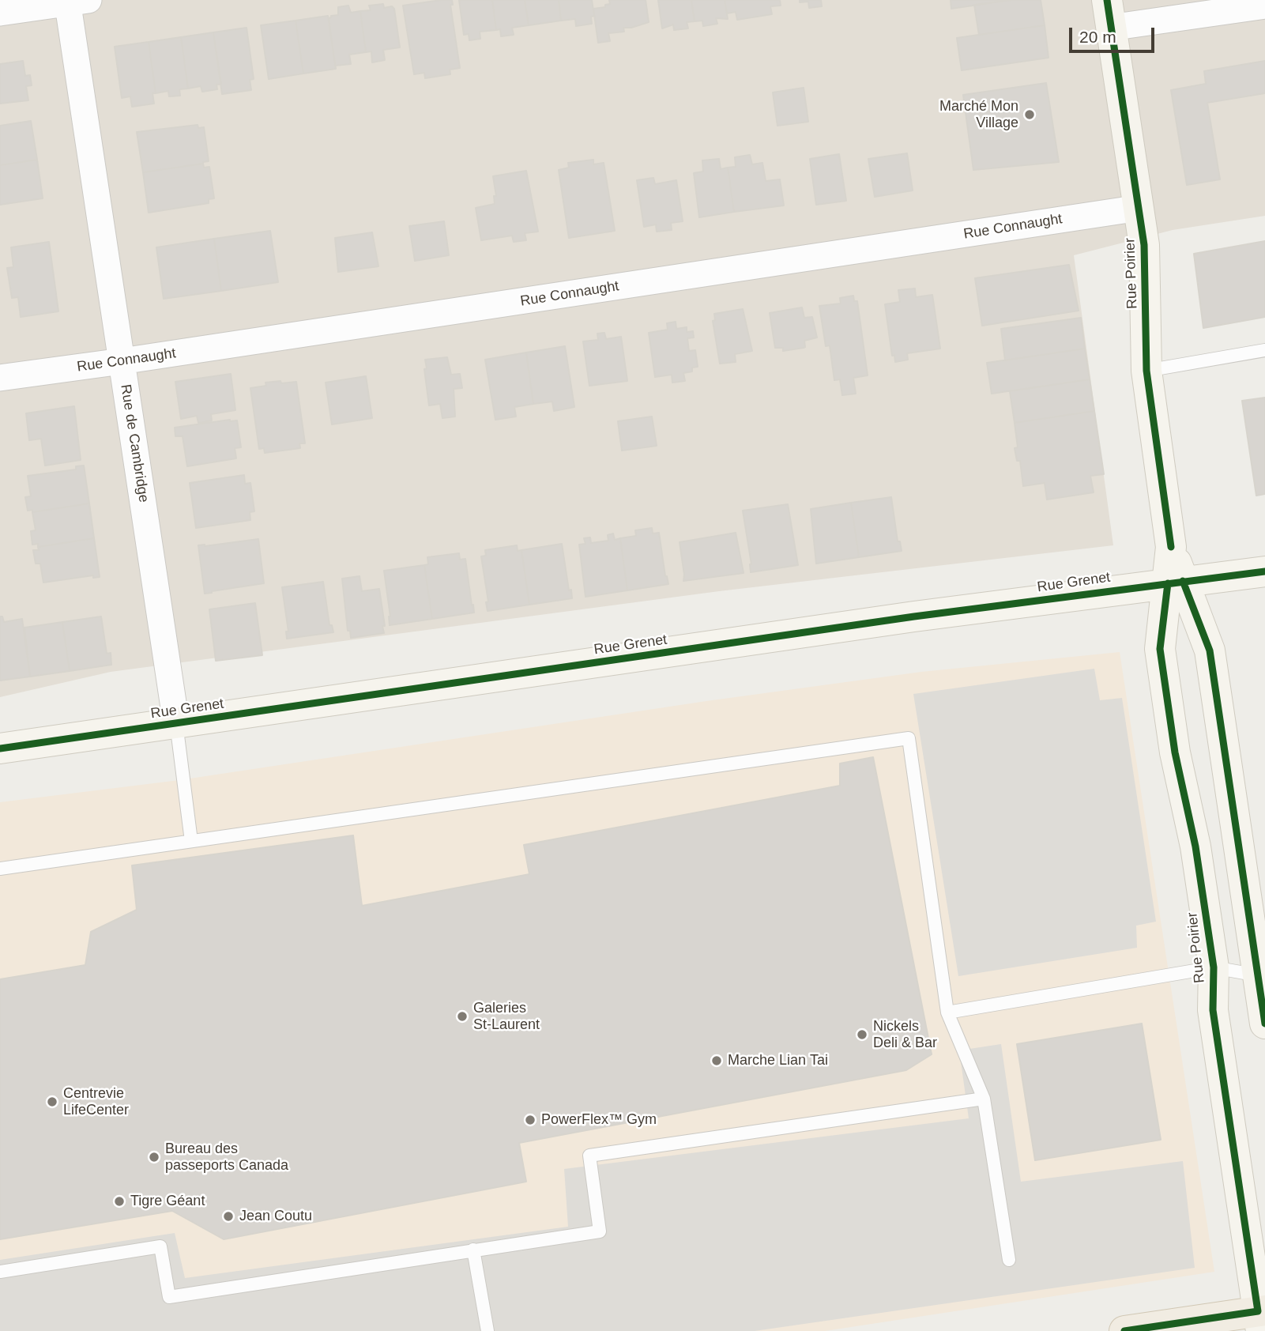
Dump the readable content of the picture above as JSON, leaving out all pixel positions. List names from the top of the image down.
{
  "streets": {
    "street": [
      "Rue Connaught",
      "Rue Poirier",
      "Rue de Cambridge",
      "Rue Grenet"
    ]
  },
  "crossings": [
    ["Rue Connaught", "Rue Poirier"],
    ["Rue Connaught", "Rue de Cambridge"],
    ["Rue Poirier", "Rue Grenet"],
    ["Rue de Cambridge", "Rue Grenet"]
  ],
  "places": [
    "Marché Mon Village",
    "Galeries St-Laurent",
    "Nickels Deli & Bar",
    "Marche Lian Tai",
    "Centrevie LifeCenter",
    "PowerFlex™ Gym",
    "Bureau des passeports Canada",
    "Tigre Géant",
    "Jean Coutu"
  ],
  "scale_bar": "20 m"
}
